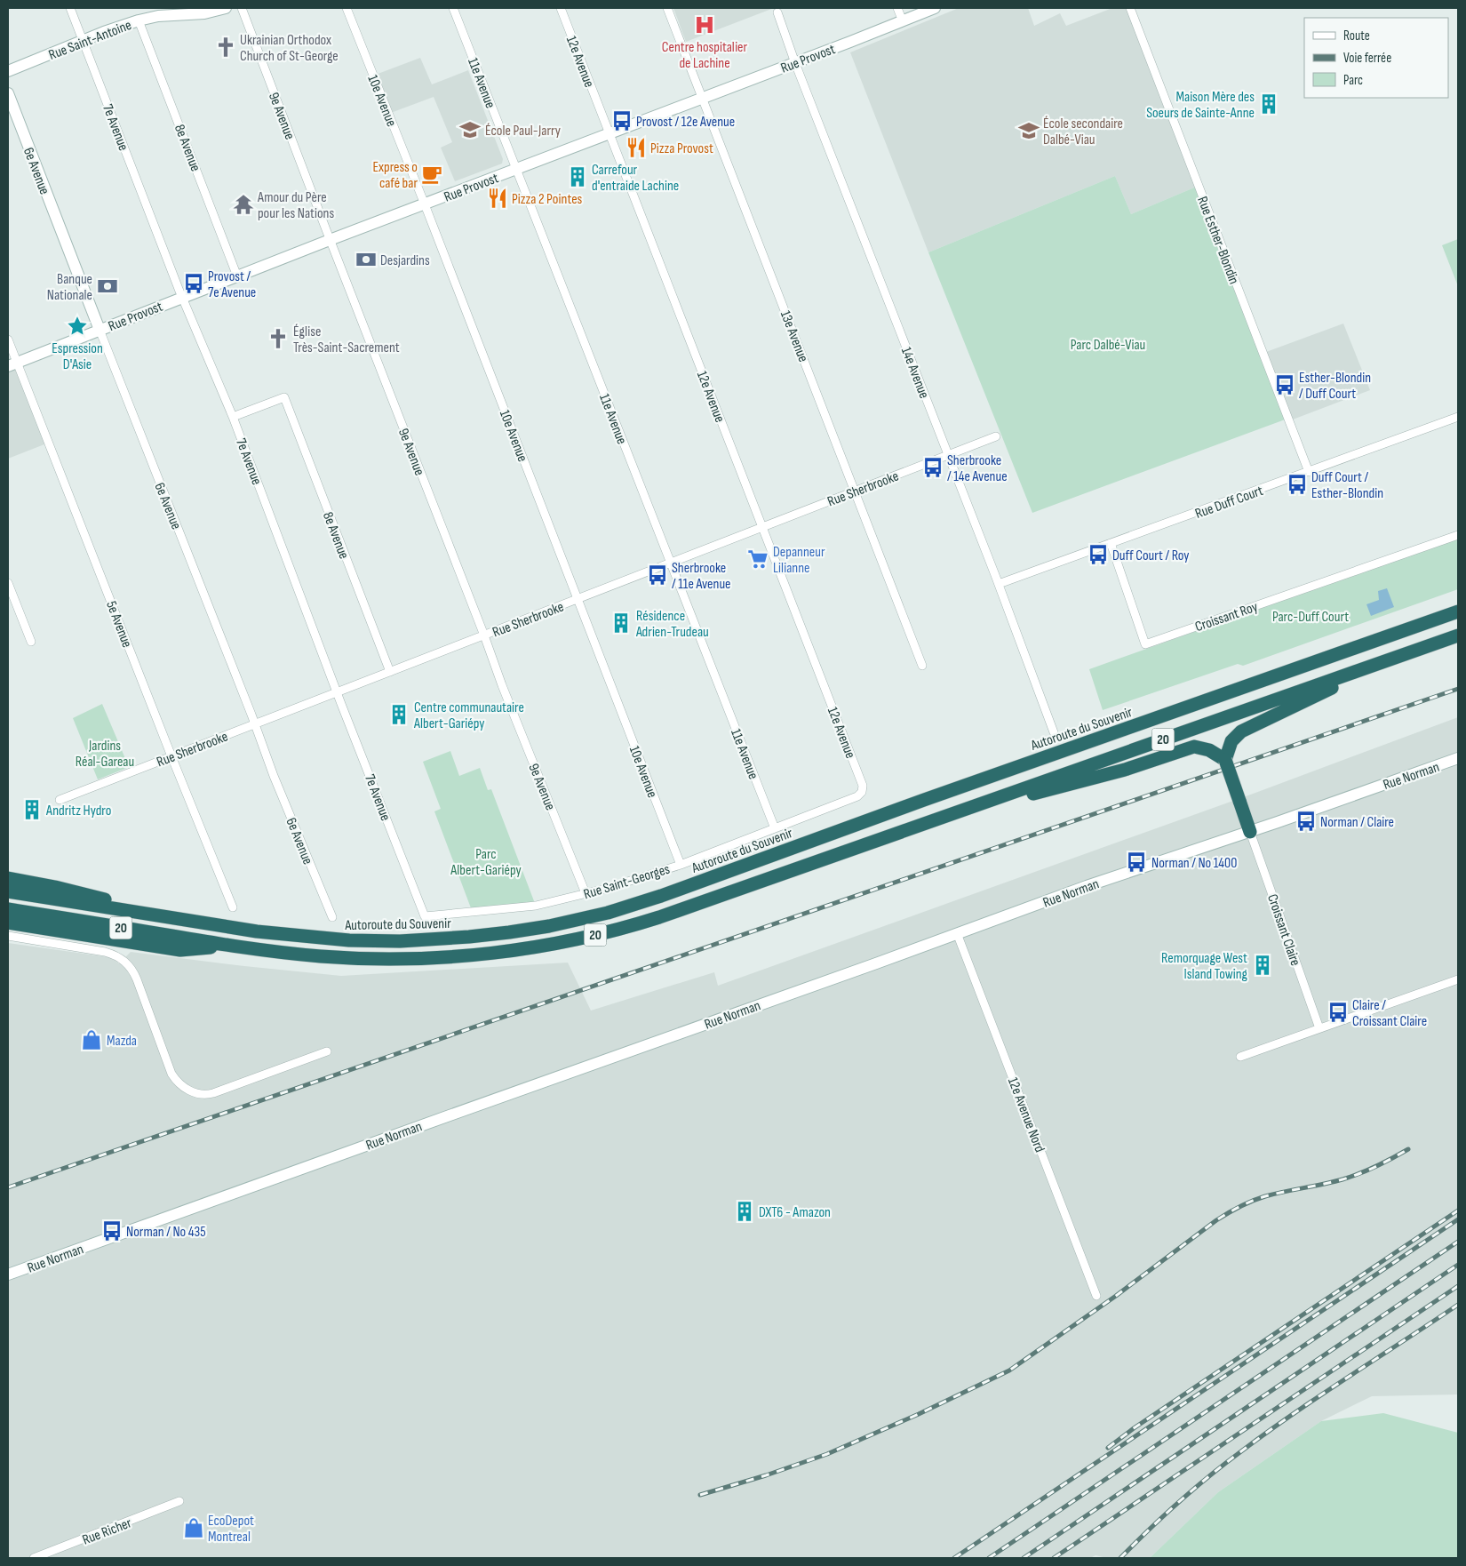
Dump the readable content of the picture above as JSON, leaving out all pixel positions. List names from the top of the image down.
{
  "streets": {
    "highway": ["Autoroute du Souvenir", "20"],
    "street": [
      "Rue Saint-Antoine",
      "Rue Provost",
      "12e Avenue",
      "11e Avenue",
      "10e Avenue",
      "9e Avenue",
      "7e Avenue",
      "8e Avenue",
      "6e Avenue",
      "Rue Esther-Blondin",
      "13e Avenue",
      "14e Avenue",
      "Rue Sherbrooke",
      "Rue Duff Court",
      "Croissant Roy",
      "5e Avenue",
      "Rue Norman",
      "Rue Saint-Georges",
      "Croissant Claire",
      "12e Avenue Nord",
      "Rue Richer"
    ]
  },
  "crossings": [
    ["Rue Saint-Antoine", "7e Avenue"],
    ["Rue Saint-Antoine", "8e Avenue"],
    ["Rue Provost", "12e Avenue"],
    ["Rue Provost", "11e Avenue"],
    ["Rue Provost", "10e Avenue"],
    ["Rue Provost", "9e Avenue"],
    ["Rue Provost", "7e Avenue"],
    ["Rue Provost", "8e Avenue"],
    ["Rue Provost", "6e Avenue"],
    ["Rue Provost", "13e Avenue"],
    ["Rue Provost", "14e Avenue"],
    ["Rue Provost", "5e Avenue"],
    ["12e Avenue", "Rue Sherbrooke"],
    ["12e Avenue", "Rue Saint-Georges"],
    ["11e Avenue", "Rue Sherbrooke"],
    ["11e Avenue", "Rue Saint-Georges"],
    ["10e Avenue", "Rue Sherbrooke"],
    ["10e Avenue", "Rue Saint-Georges"],
    ["9e Avenue", "Rue Sherbrooke"],
    ["9e Avenue", "Rue Saint-Georges"],
    ["7e Avenue", "8e Avenue"],
    ["7e Avenue", "Rue Sherbrooke"],
    ["7e Avenue", "Rue Saint-Georges"],
    ["8e Avenue", "Rue Sherbrooke"],
    ["6e Avenue", "Rue Sherbrooke"],
    ["Rue Esther-Blondin", "Rue Duff Court"],
    ["13e Avenue", "Rue Sherbrooke"],
    ["14e Avenue", "Rue Sherbrooke"],
    ["14e Avenue", "Rue Duff Court"],
    ["Rue Sherbrooke", "5e Avenue"],
    ["Rue Duff Court", "Croissant Roy"],
    ["Rue Norman", "Croissant Claire"],
    ["Rue Norman", "12e Avenue Nord"]
  ],
  "parks": [
    "Parc Dalbé-Viau",
    "Parc-Duff Court",
    "Jardins Réal-Gareau",
    "Parc Albert-Gariépy"
  ],
  "places": {
    "hospital": ["Centre hospitalier de Lachine"],
    "church": ["Ukrainian Orthodox Church of St-George", "Église Très-Saint-Sacrement"],
    "building": [
      "Maison Mère des Soeurs de Sainte-Anne",
      "Carrefour d'entraide Lachine",
      "Résidence Adrien-Trudeau",
      "Centre communautaire Albert-Gariépy",
      "Andritz Hydro",
      "Remorquage West Island Towing",
      "DXT6 - Amazon"
    ],
    "bus stop": [
      "Provost / 12e Avenue",
      "Provost / 7e Avenue",
      "Esther-Blondin / Duff Court",
      "Sherbrooke / 14e Avenue",
      "Duff Court / Esther-Blondin",
      "Duff Court / Roy",
      "Sherbrooke / 11e Avenue",
      "Norman / Claire",
      "Norman / No 1400",
      "Claire / Croissant Claire",
      "Norman / No 435"
    ],
    "school or university": ["École Paul-Jarry", "École secondaire Dalbé-Viau"],
    "restaurant": ["Pizza Provost", "Pizza 2 Pointes"],
    "cafe": ["Express o café bar"],
    "temple": ["Amour du Père pour les Nations"],
    "bank": ["Desjardins", "Banque Nationale"],
    "place": ["Espression D'Asie"],
    "supermarket": ["Depanneur Lilianne"],
    "shop": ["Mazda", "EcoDepot Montreal"]
  },
  "legend": ["Route", "Voie ferrée", "Parc"]
}
